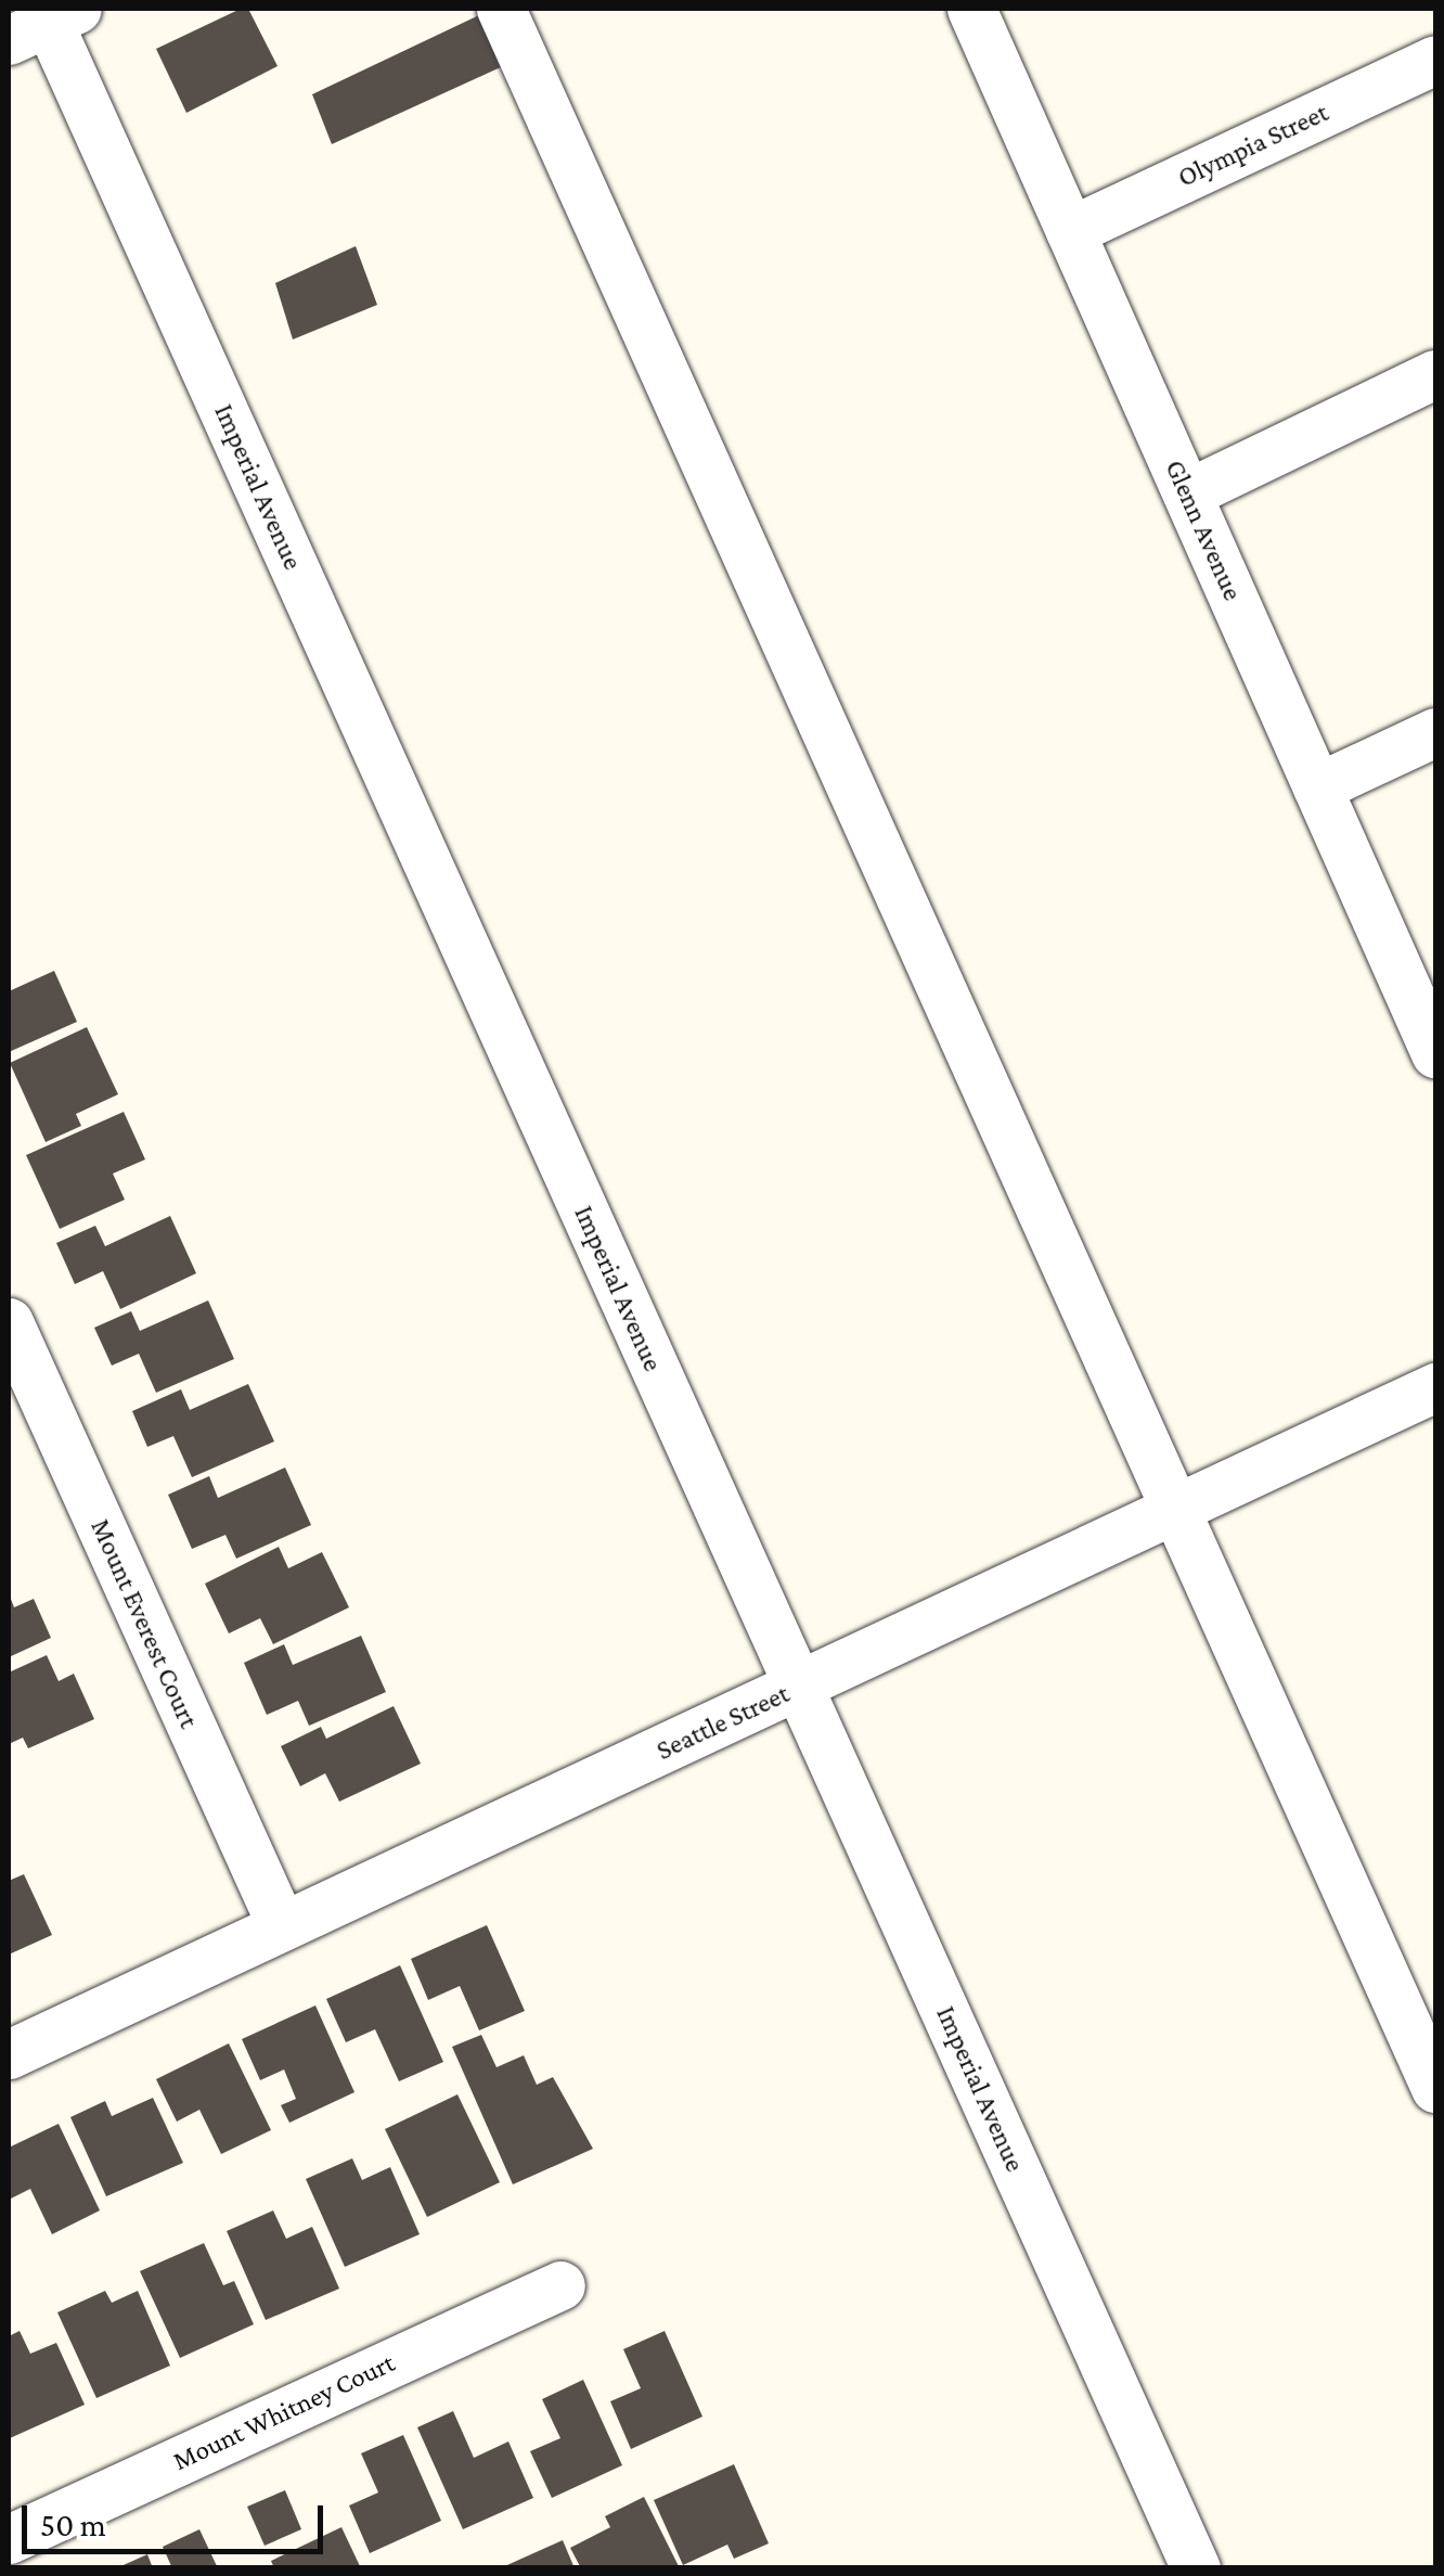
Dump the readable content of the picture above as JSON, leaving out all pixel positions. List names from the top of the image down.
{
  "streets": {
    "street": [
      "Olympia Street",
      "Imperial Avenue",
      "Glenn Avenue",
      "Mount Everest Court",
      "Seattle Street",
      "Mount Whitney Court"
    ]
  },
  "crossings": [
    ["Olympia Street", "Glenn Avenue"],
    ["Imperial Avenue", "Seattle Street"],
    ["Mount Everest Court", "Seattle Street"]
  ],
  "scale_bar": "50 m"
}
